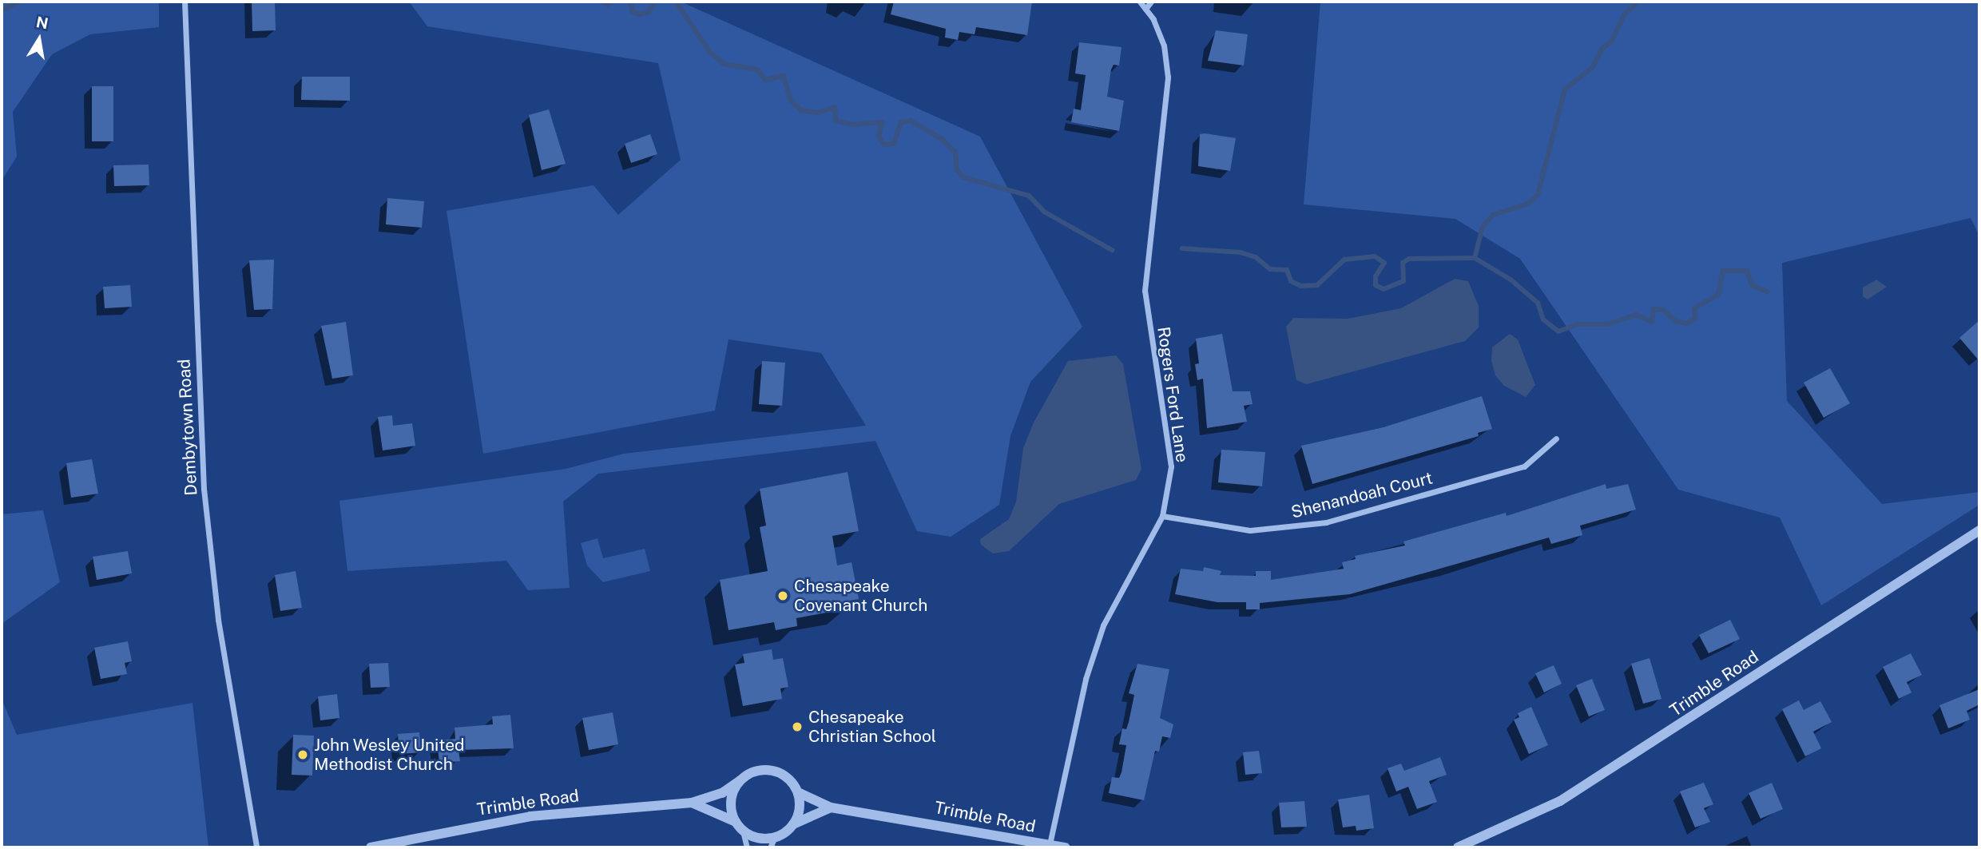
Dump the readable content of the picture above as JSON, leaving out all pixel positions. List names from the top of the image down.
{
  "streets": {
    "street": [
      "Rogers Ford Lane",
      "Dembytown Road",
      "Shenandoah Court",
      "Trimble Road"
    ]
  },
  "crossings": [
    ["Rogers Ford Lane", "Shenandoah Court"],
    ["Rogers Ford Lane", "Trimble Road"]
  ],
  "places": ["Chesapeake Covenant Church", "Chesapeake Christian School", "John Wesley United Methodist Church"],
  "north": "top"
}
